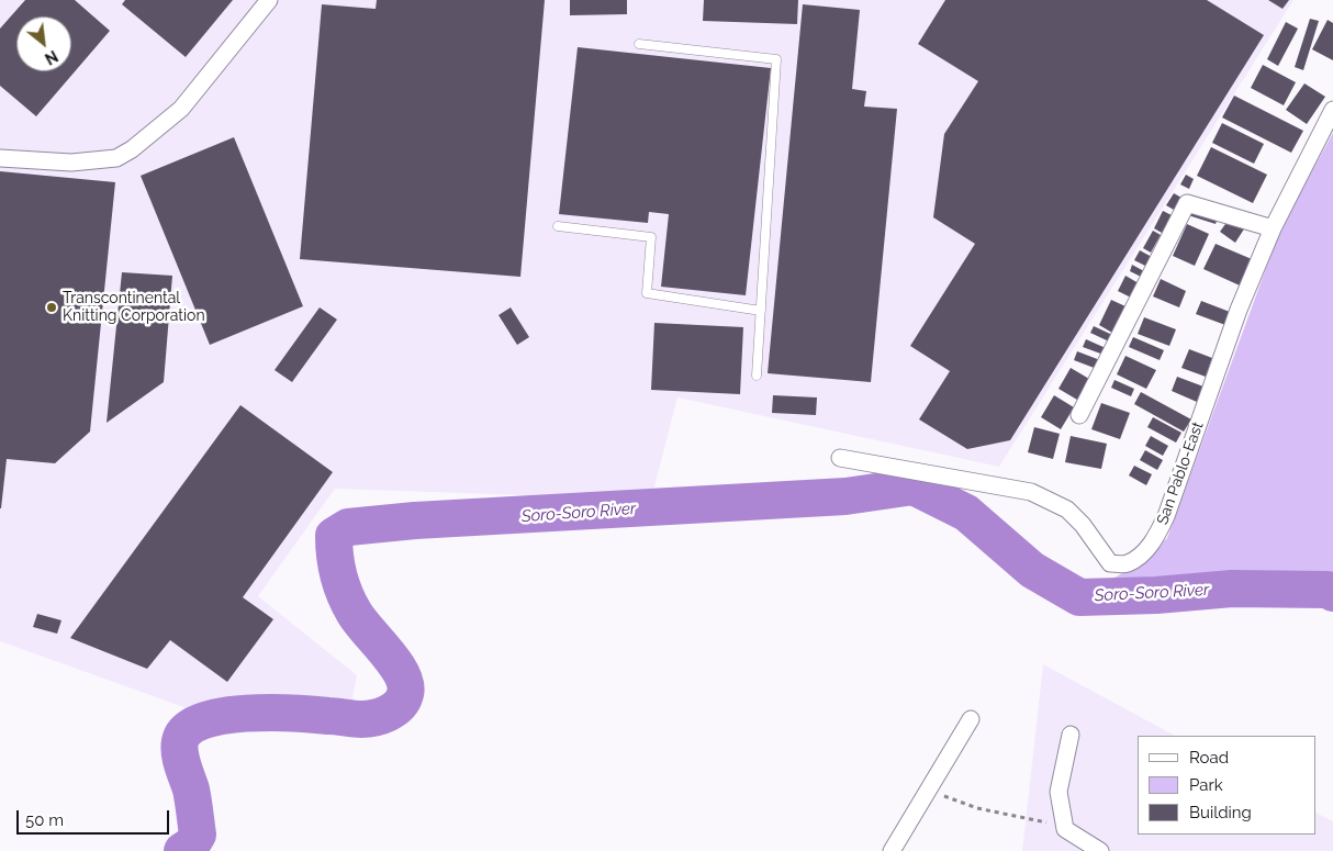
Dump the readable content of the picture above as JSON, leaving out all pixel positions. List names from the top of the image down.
{
  "streets": {
    "street": ["San Pablo-East"]
  },
  "water": ["Soro-Soro River"],
  "places": ["Transcontinental Knitting Corporation"],
  "legend": ["Road", "Park", "Building"],
  "scale_bar": "50 m",
  "north": "bottom right"
}
